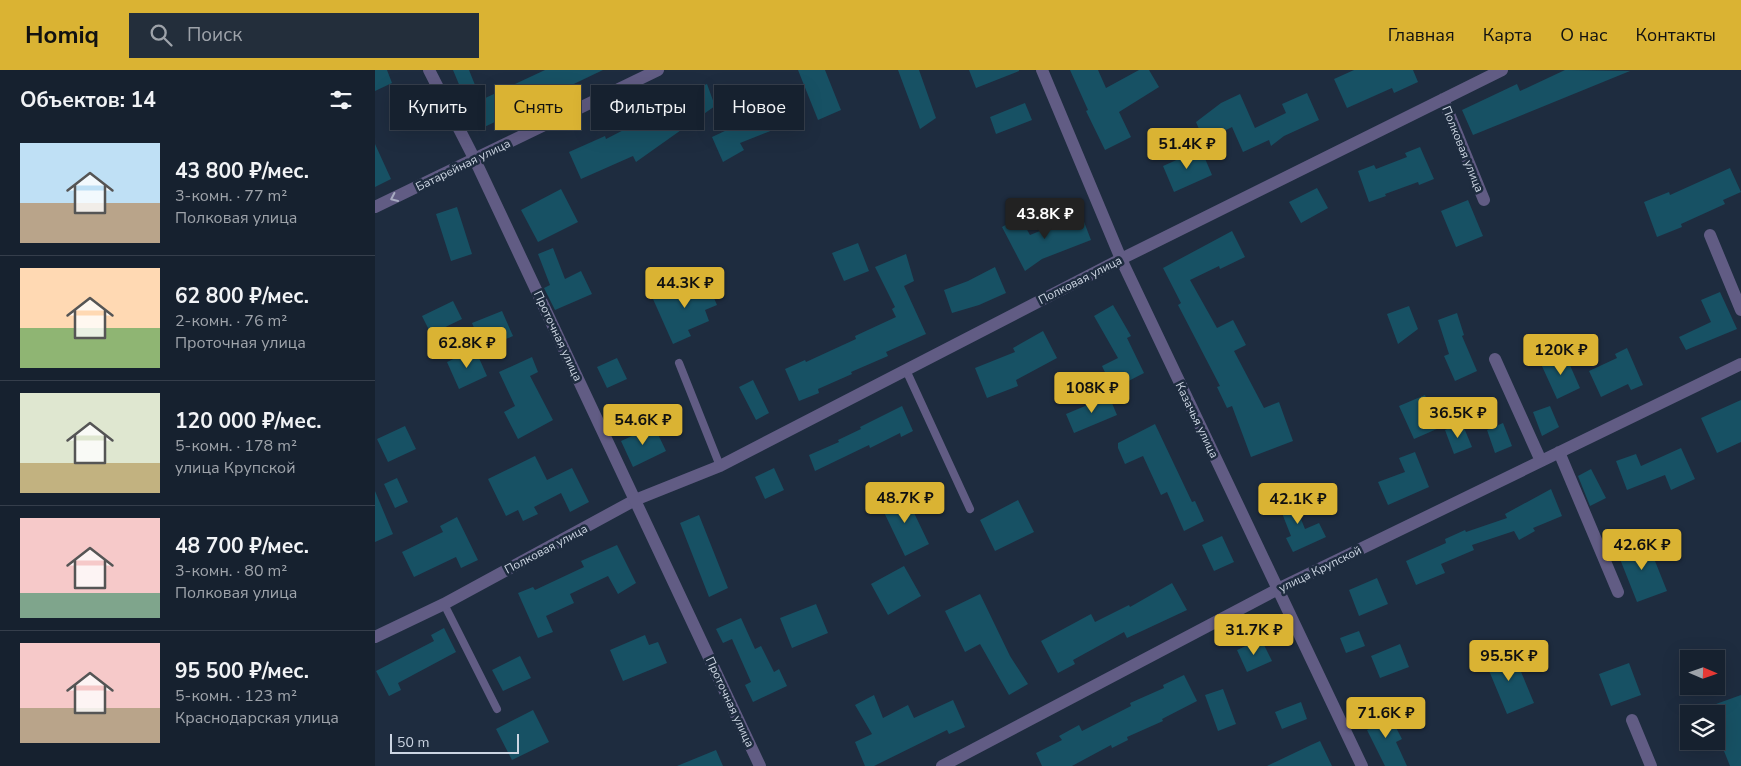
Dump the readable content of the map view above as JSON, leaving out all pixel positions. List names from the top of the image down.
{
  "streets": {
    "street": [
      "Полковая улица",
      "Батарейная улица",
      "Проточная улица",
      "Казачья улица",
      "улица Крупской"
    ]
  },
  "crossings": [
    ["Полковая улица", "Проточная улица"],
    ["Полковая улица", "Казачья улица"],
    ["Батарейная улица", "Проточная улица"],
    ["Казачья улица", "улица Крупской"]
  ],
  "one_way": ["Батарейная улица"],
  "scale_bar": "50 m",
  "north": "right",
  "page": {
    "header": "Homiq",
    "search": "Поиск",
    "nav": [
      "Главная",
      "Карта",
      "О нас",
      "Контакты"
    ],
    "heading": "Объектов: 14",
    "chip": [
      "Купить",
      "Снять",
      "Фильтры",
      "Новое"
    ],
    "price": [
      "51.4K ₽",
      "43.8K ₽",
      "44.3K ₽",
      "62.8K ₽",
      "120K ₽",
      "108K ₽",
      "36.5K ₽",
      "54.6K ₽",
      "48.7K ₽",
      "42.1K ₽",
      "42.6K ₽",
      "31.7K ₽",
      "95.5K ₽",
      "71.6K ₽"
    ],
    "list": [
      {
        "name": "43 800 ₽/мес.",
        "note": "3-комн. · 77 m² · Полковая улица"
      },
      {
        "name": "62 800 ₽/мес.",
        "note": "2-комн. · 76 m² · Проточная улица"
      },
      {
        "name": "120 000 ₽/мес.",
        "note": "5-комн. · 178 m² · улица Крупской"
      },
      {
        "name": "48 700 ₽/мес.",
        "note": "3-комн. · 80 m² · Полковая улица"
      },
      {
        "name": "95 500 ₽/мес.",
        "note": "5-комн. · 123 m² · Краснодарская улица"
      }
    ],
    "scale": "50 m"
  }
}
